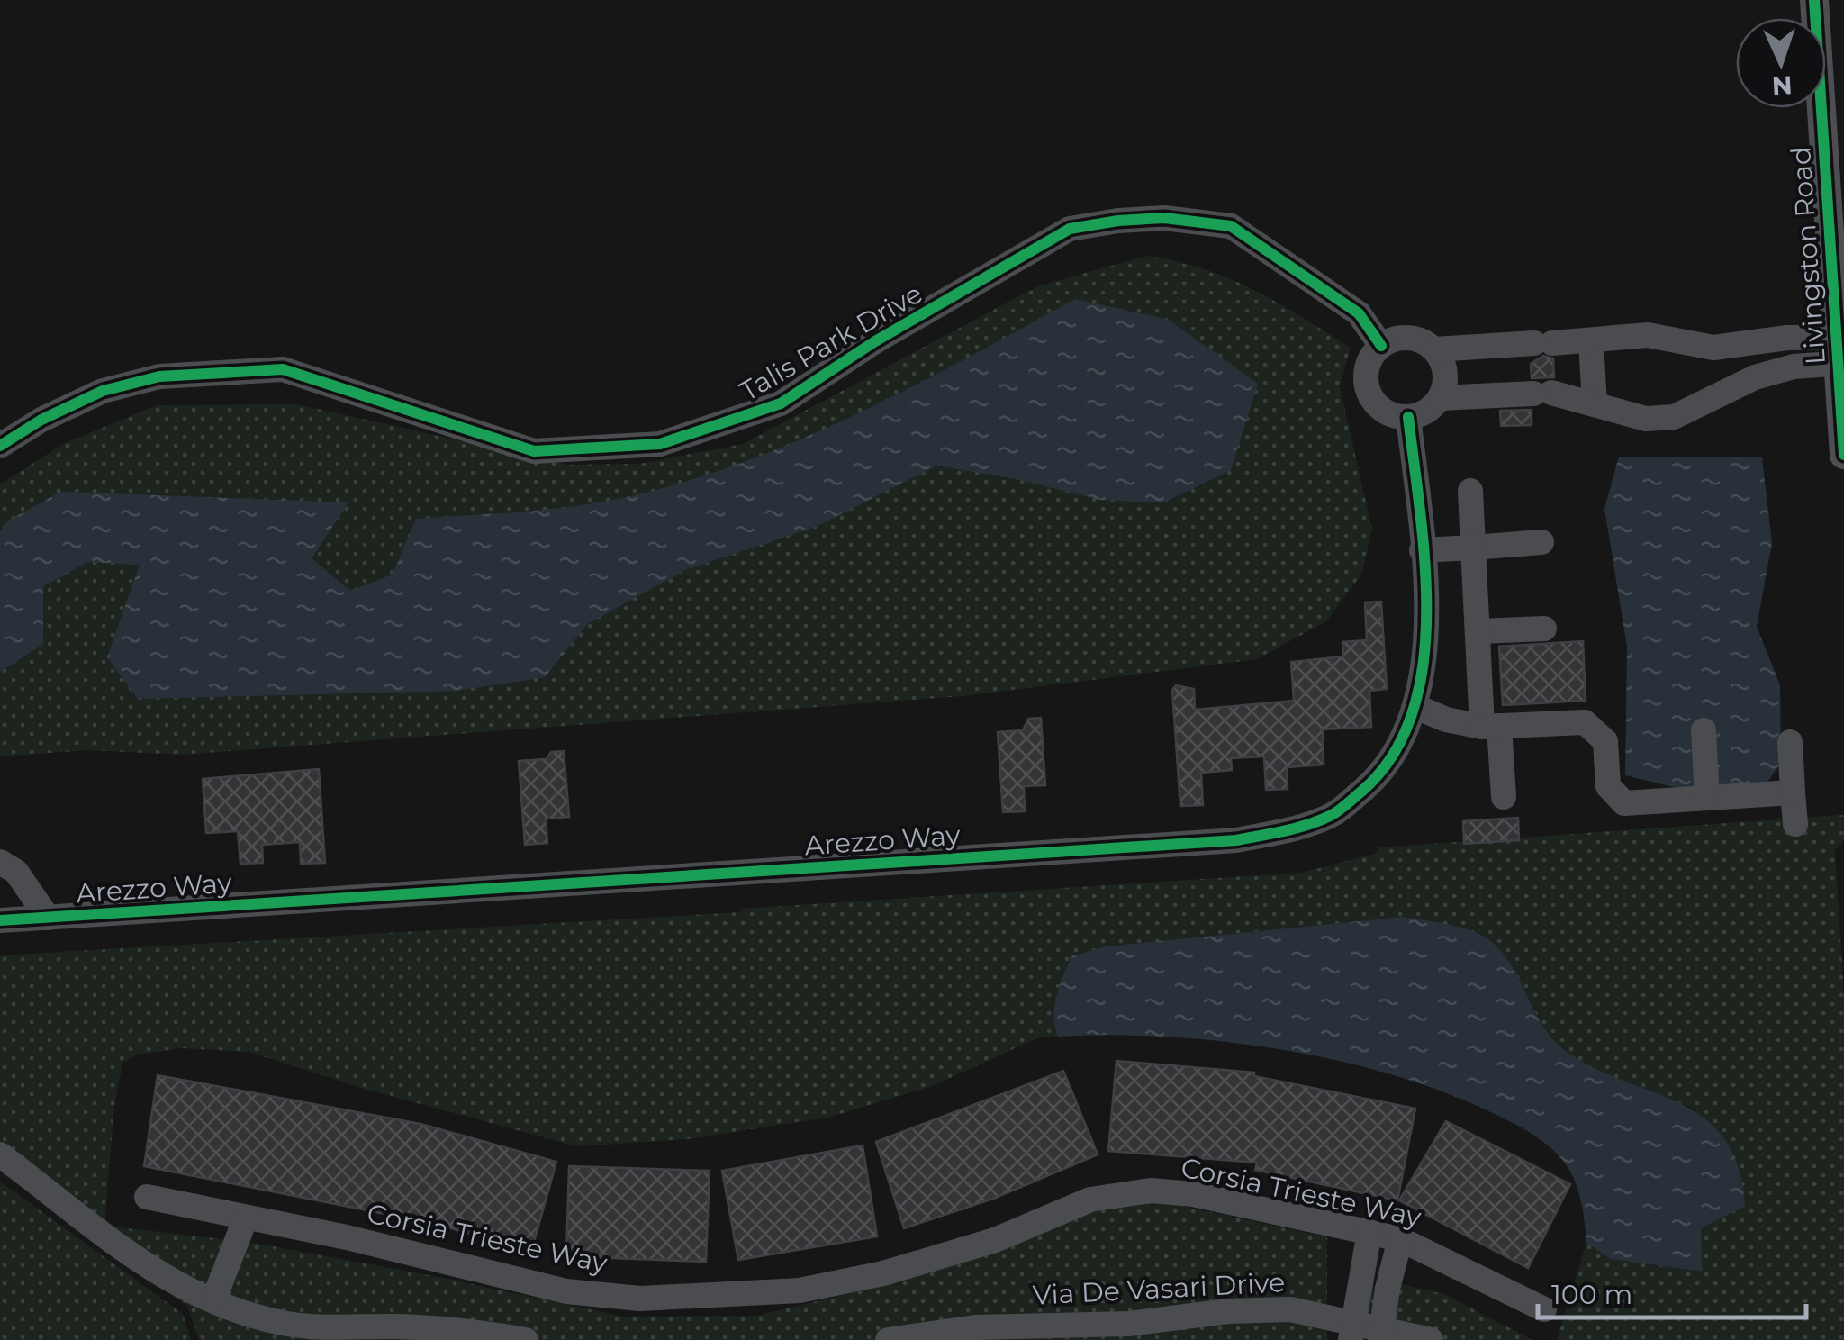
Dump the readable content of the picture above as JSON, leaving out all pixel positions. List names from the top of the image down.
{
  "streets": {
    "main road": ["Livingston Road"],
    "street": [
      "Talis Park Drive",
      "Arezzo Way",
      "Corsia Trieste Way",
      "Via De Vasari Drive"
    ]
  },
  "crossings": [
    ["Talis Park Drive", "Arezzo Way"]
  ],
  "scale_bar": "100 m",
  "north": "bottom"
}
